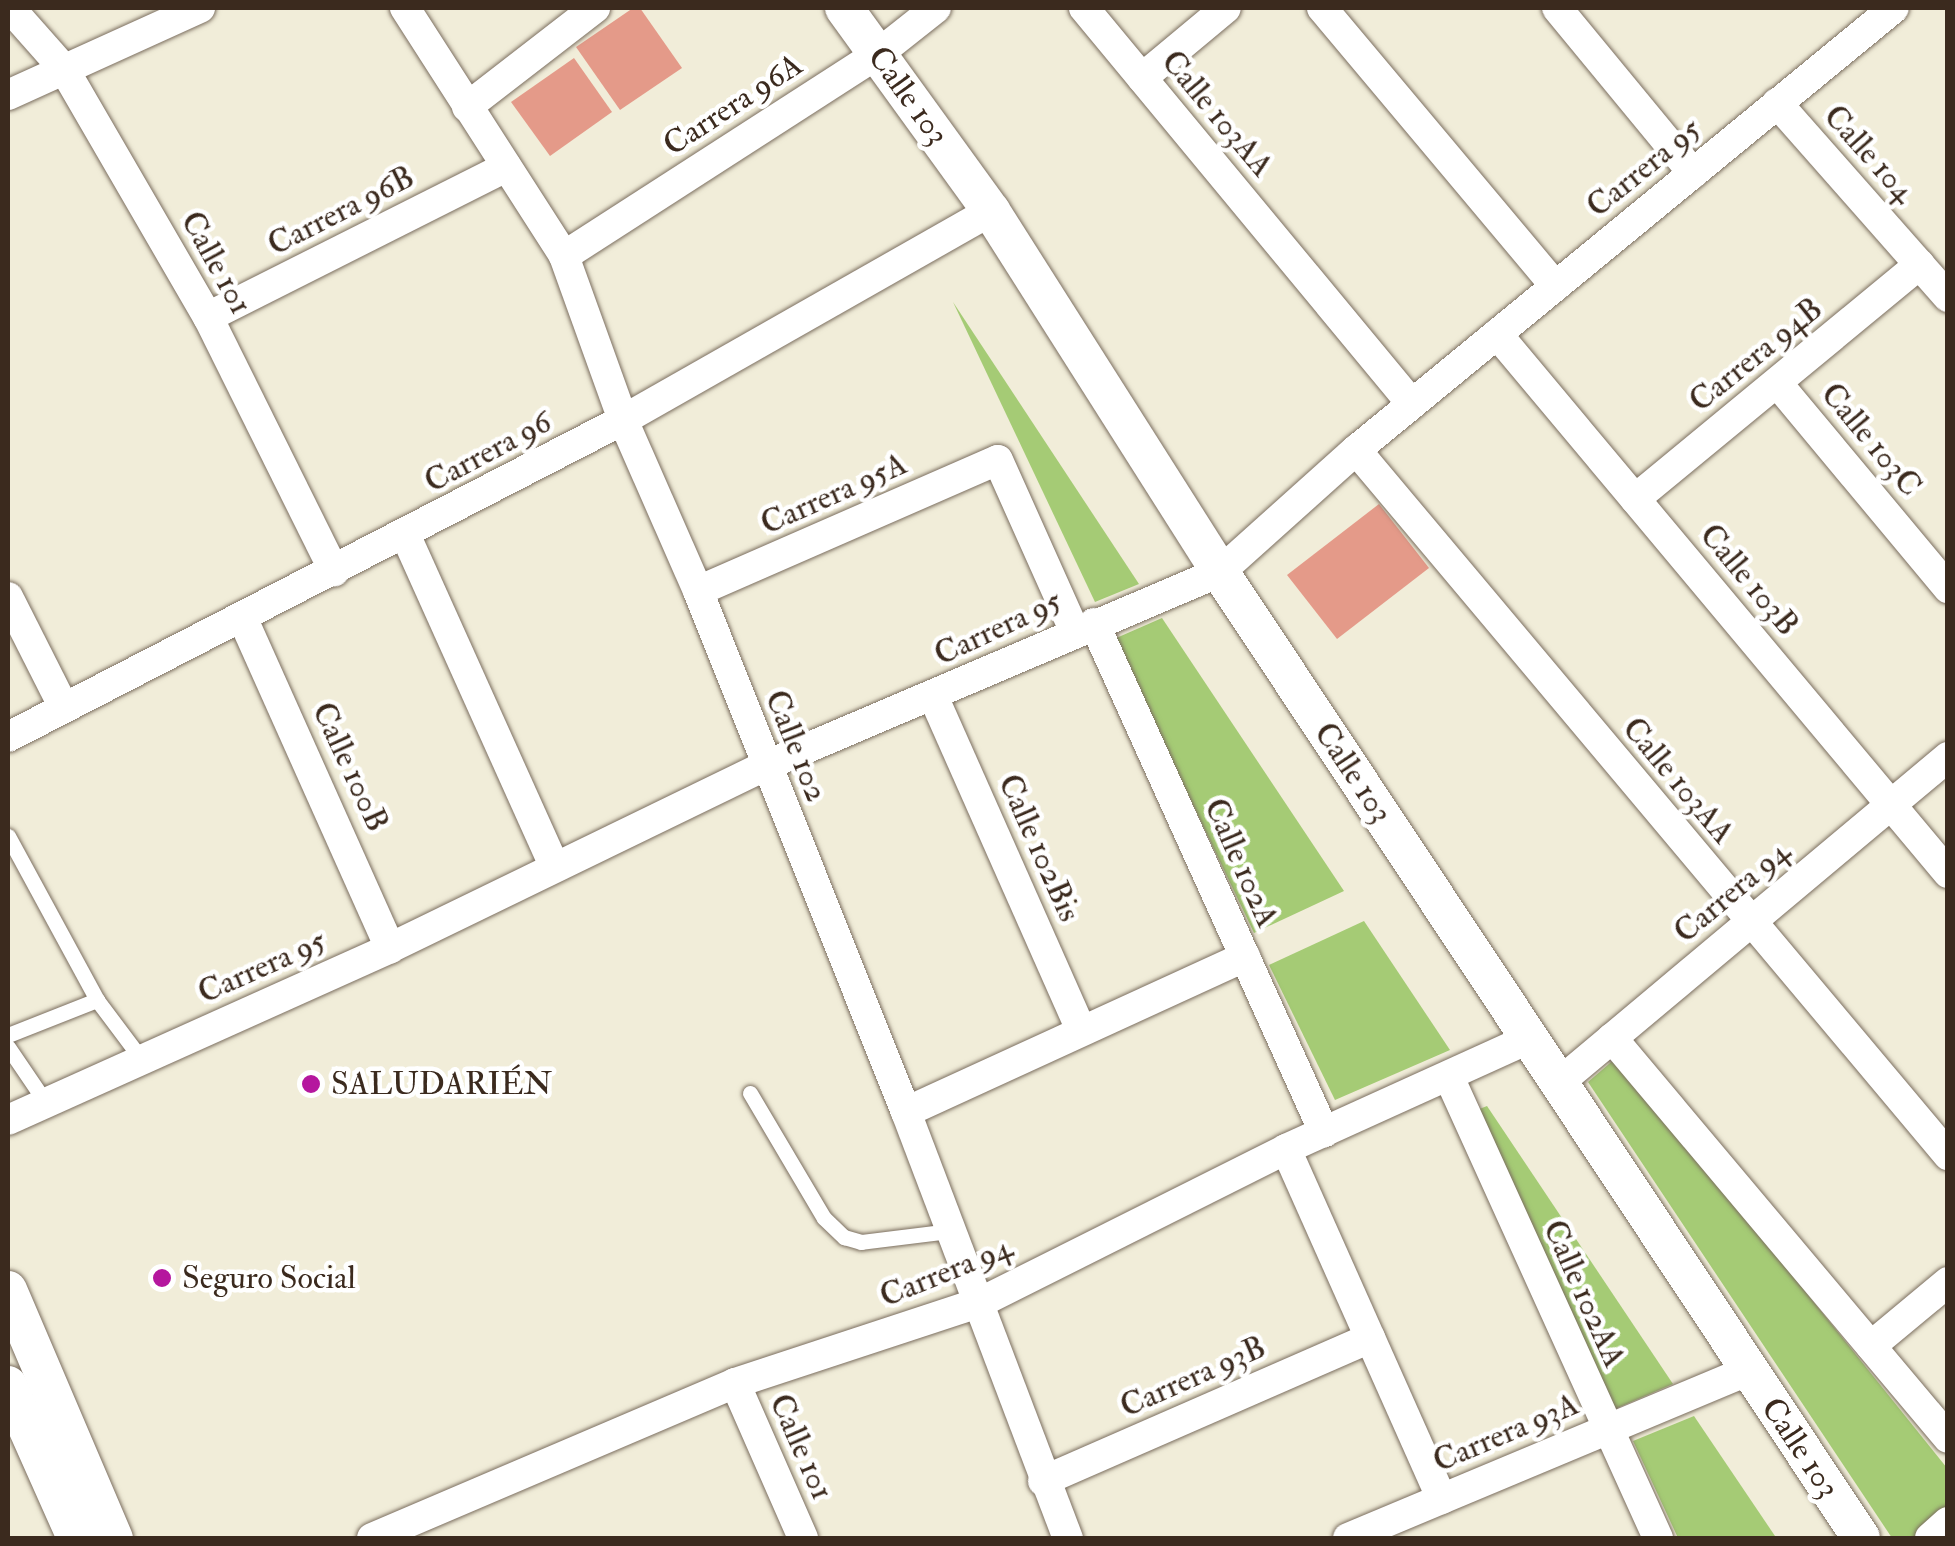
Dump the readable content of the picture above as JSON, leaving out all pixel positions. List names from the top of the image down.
{
  "streets": {
    "street": [
      "Calle 103",
      "Carrera 96A",
      "Calle 103AA",
      "Calle 104",
      "Carrera 95",
      "Carrera 96B",
      "Calle 101",
      "Carrera 94B",
      "Calle 103C",
      "Carrera 96",
      "Carrera 95A",
      "Calle 103B",
      "Calle 102",
      "Calle 100B",
      "Calle 102Bis",
      "Calle 102A",
      "Carrera 94",
      "Calle 102AA",
      "Carrera 93B",
      "Carrera 93A"
    ]
  },
  "crossings": [
    ["Calle 103", "Carrera 96A"],
    ["Calle 103", "Carrera 95"],
    ["Calle 103", "Carrera 96"],
    ["Calle 103", "Carrera 94"],
    ["Calle 103", "Carrera 93A"],
    ["Carrera 96A", "Calle 102"],
    ["Calle 103AA", "Carrera 95"],
    ["Calle 103AA", "Carrera 94"],
    ["Calle 104", "Carrera 95"],
    ["Calle 104", "Carrera 94B"],
    ["Carrera 95", "Calle 103B"],
    ["Carrera 95", "Calle 102"],
    ["Carrera 95", "Calle 100B"],
    ["Carrera 95", "Calle 102Bis"],
    ["Carrera 95", "Calle 102A"],
    ["Carrera 96B", "Calle 101"],
    ["Carrera 96B", "Calle 102"],
    ["Calle 101", "Carrera 96"],
    ["Calle 101", "Carrera 94"],
    ["Carrera 94B", "Calle 103C"],
    ["Carrera 94B", "Calle 103B"],
    ["Carrera 96", "Calle 102"],
    ["Carrera 96", "Calle 100B"],
    ["Carrera 95A", "Calle 102"],
    ["Carrera 95A", "Calle 102A"],
    ["Calle 103B", "Carrera 94"],
    ["Calle 102", "Carrera 94"],
    ["Calle 102", "Carrera 93B"],
    ["Calle 102A", "Carrera 94"],
    ["Carrera 94", "Calle 102AA"],
    ["Calle 102AA", "Carrera 93A"]
  ],
  "places": ["SALUDARIÉN", "Seguro Social"]
}
